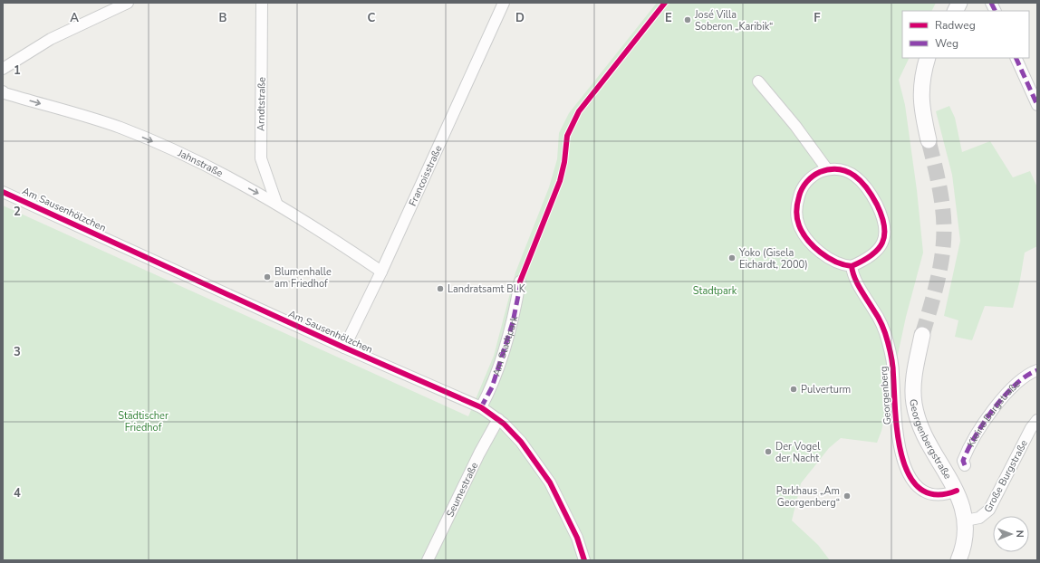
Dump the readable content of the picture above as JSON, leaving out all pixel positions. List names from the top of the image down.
{
  "streets": {
    "main road": ["Georgenbergstraße"],
    "street": [
      "Arndtstraße",
      "Jahnstraße",
      "Francoisstraße",
      "Am Sausenhölzchen",
      "Am Stadtpark",
      "Georgenberg",
      "Kleine Burgstraße",
      "Große Burgstraße",
      "Seumestraße"
    ]
  },
  "crossings": [
    ["Arndtstraße", "Jahnstraße"],
    ["Jahnstraße", "Francoisstraße"],
    ["Francoisstraße", "Am Sausenhölzchen"],
    ["Am Sausenhölzchen", "Am Stadtpark"],
    ["Am Sausenhölzchen", "Seumestraße"],
    ["Georgenberg", "Georgenbergstraße"],
    ["Georgenbergstraße", "Große Burgstraße"]
  ],
  "one_way": ["Jahnstraße"],
  "parks": ["Stadtpark", "Städtischer Friedhof"],
  "places": [
    "José Villa Soberon „Karibik“",
    "Yoko (Gisela Eichardt, 2000)",
    "Blumenhalle am Friedhof",
    "Landratsamt BLK",
    "Pulverturm",
    "Der Vogel der Nacht",
    "Parkhaus „Am Georgenberg“"
  ],
  "legend": ["Radweg", "Weg"],
  "north": "right",
  "grid": {
    "columns": [
      "A",
      "B",
      "C",
      "D",
      "E",
      "F"
    ],
    "rows": [
      "1",
      "2",
      "3",
      "4"
    ]
  }
}
